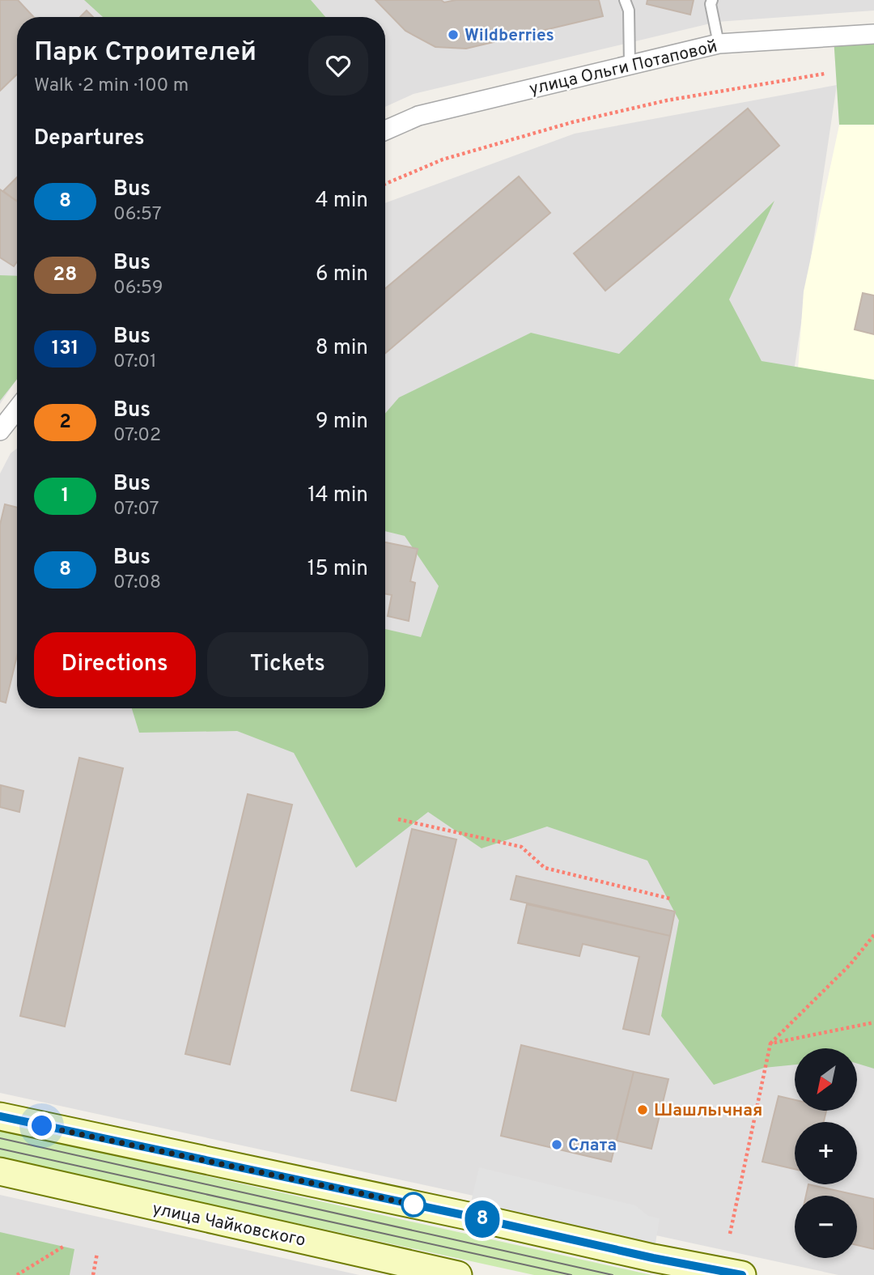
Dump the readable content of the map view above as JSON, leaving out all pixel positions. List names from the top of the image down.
{
  "streets": {
    "main road": ["улица Чайковского"],
    "street": ["улица Ольги Потаповой"]
  },
  "places": ["Wildberries", "Шашлычная", "Слата"],
  "lines": ["bus line 8"],
  "north": "bottom left",
  "page": {
    "on_map": "8",
    "heading": [
      ["Парк Строителей", "Walk · 2 min · 100 m"],
      "Departures"
    ],
    "list": [
      {
        "mark": "8",
        "name": "Bus",
        "note": "06:57",
        "value": "4 min"
      },
      {
        "mark": "28",
        "name": "Bus",
        "note": "06:59",
        "value": "6 min"
      },
      {
        "mark": "131",
        "name": "Bus",
        "note": "07:01",
        "value": "8 min"
      },
      {
        "mark": "2",
        "name": "Bus",
        "note": "07:02",
        "value": "9 min"
      },
      {
        "mark": "1",
        "name": "Bus",
        "note": "07:07",
        "value": "14 min"
      },
      {
        "mark": "8",
        "name": "Bus",
        "note": "07:08",
        "value": "15 min"
      }
    ],
    "buttons": ["Directions", "Tickets"],
    "map_buttons": ["+", "−"]
  }
}
